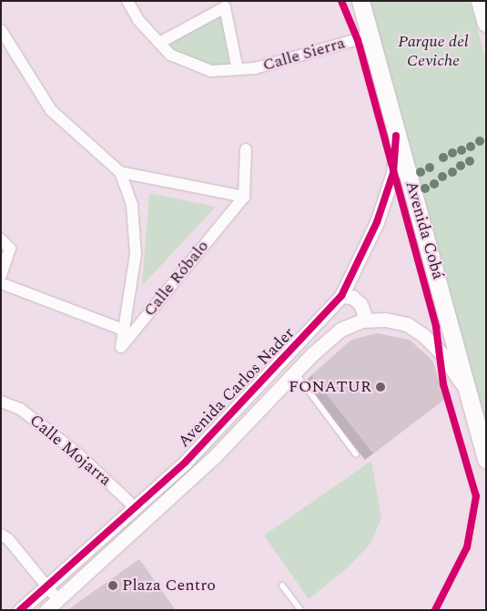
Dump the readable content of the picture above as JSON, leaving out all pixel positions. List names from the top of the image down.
{
  "streets": {
    "main road": ["Avenida Cobá"],
    "street": [
      "Calle Sierra",
      "Calle Róbalo",
      "Avenida Carlos Nader",
      "Calle Mojarra"
    ]
  },
  "crossings": [
    ["Calle Sierra", "Avenida Cobá"],
    ["Avenida Cobá", "Avenida Carlos Nader"],
    ["Avenida Carlos Nader", "Calle Mojarra"]
  ],
  "parks": ["Parque del Ceviche"],
  "places": ["FONATUR", "Plaza Centro"]
}
